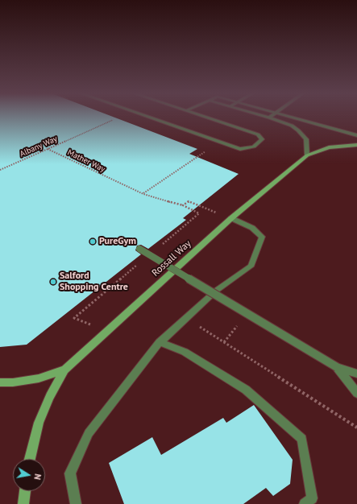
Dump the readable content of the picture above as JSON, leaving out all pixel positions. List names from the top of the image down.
{
  "streets": {
    "street": ["Rossall Way"],
    "path": ["Albany Way", "Mather Way"]
  },
  "crossings": [
    ["Albany Way", "Mather Way"]
  ],
  "places": ["PureGym", "Salford Shopping Centre"],
  "north": "right"
}
